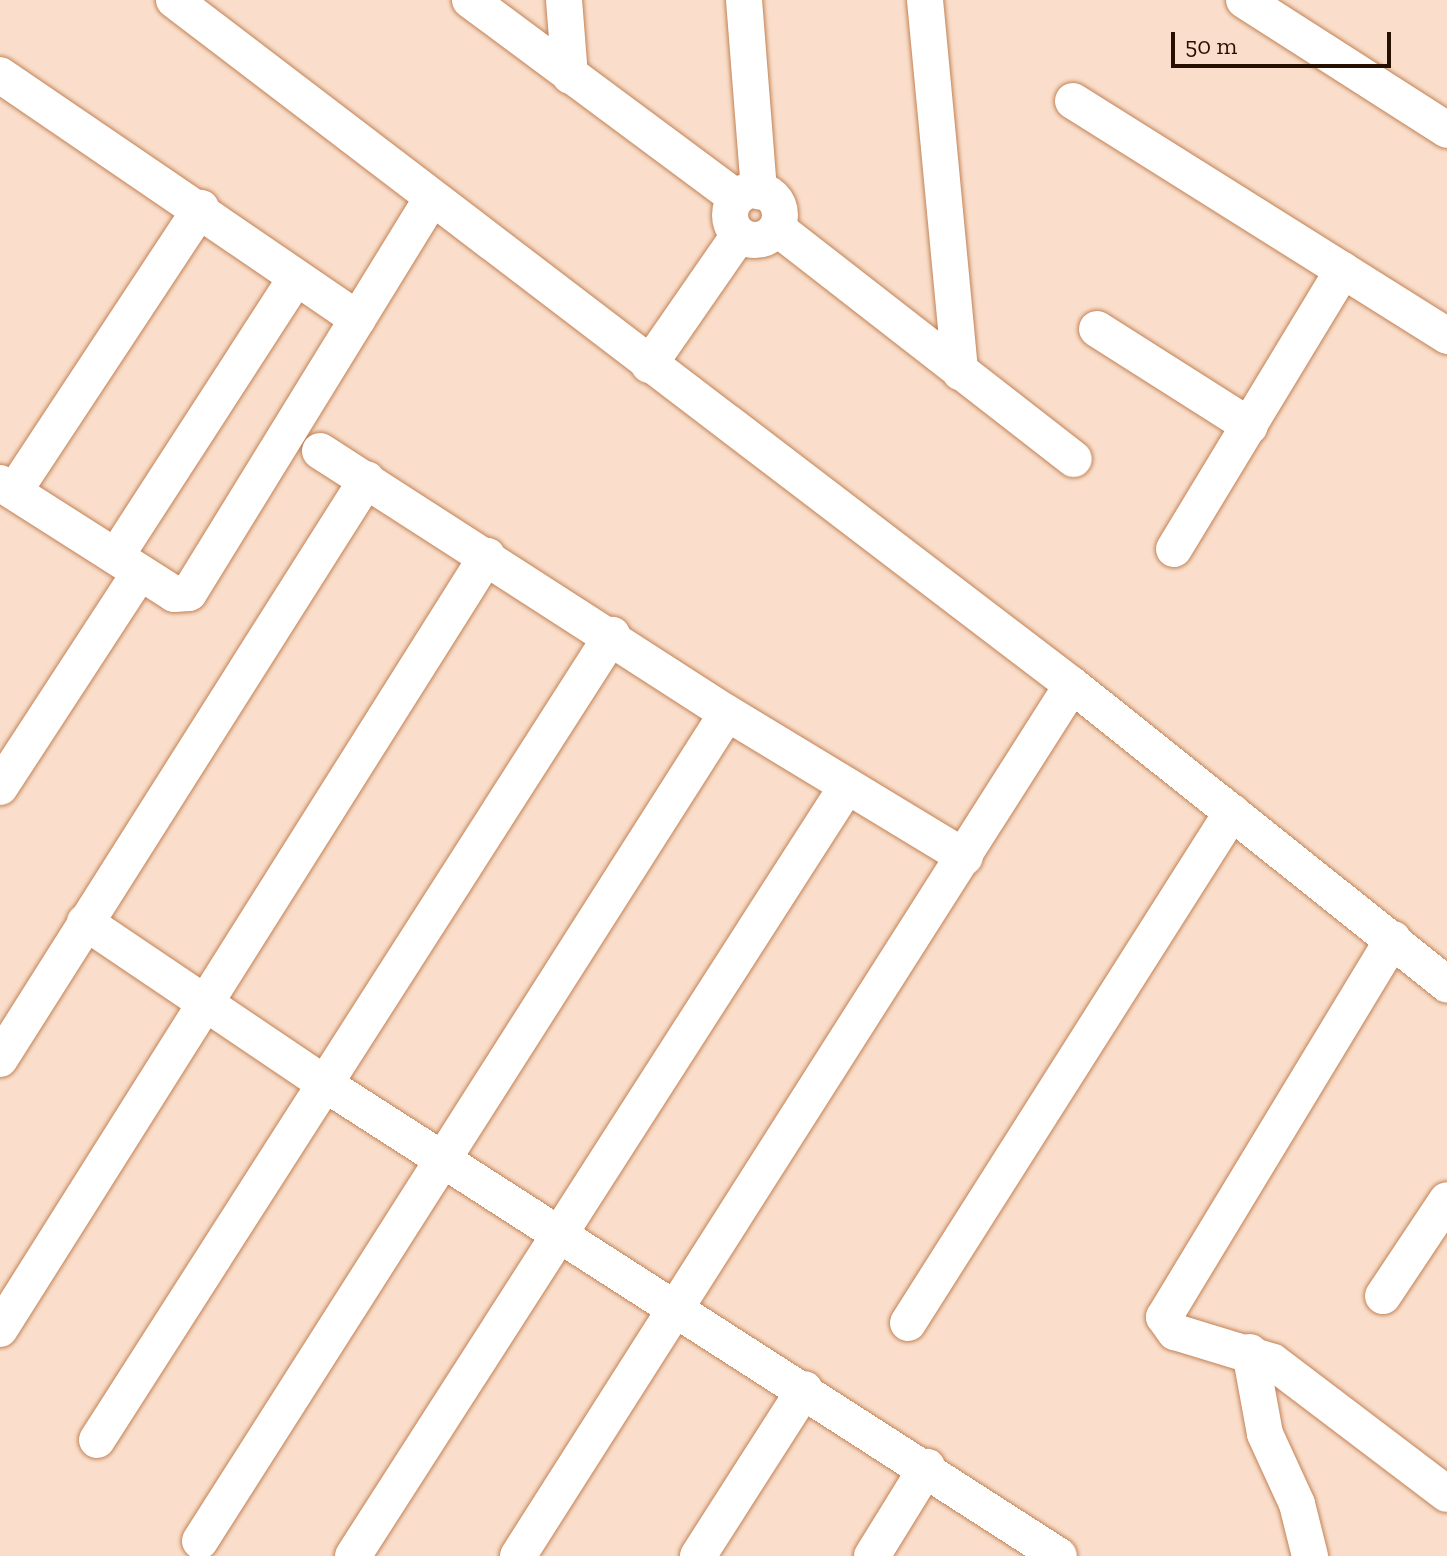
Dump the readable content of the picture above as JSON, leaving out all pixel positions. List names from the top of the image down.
{
  "scale_bar": "50 m"
}
